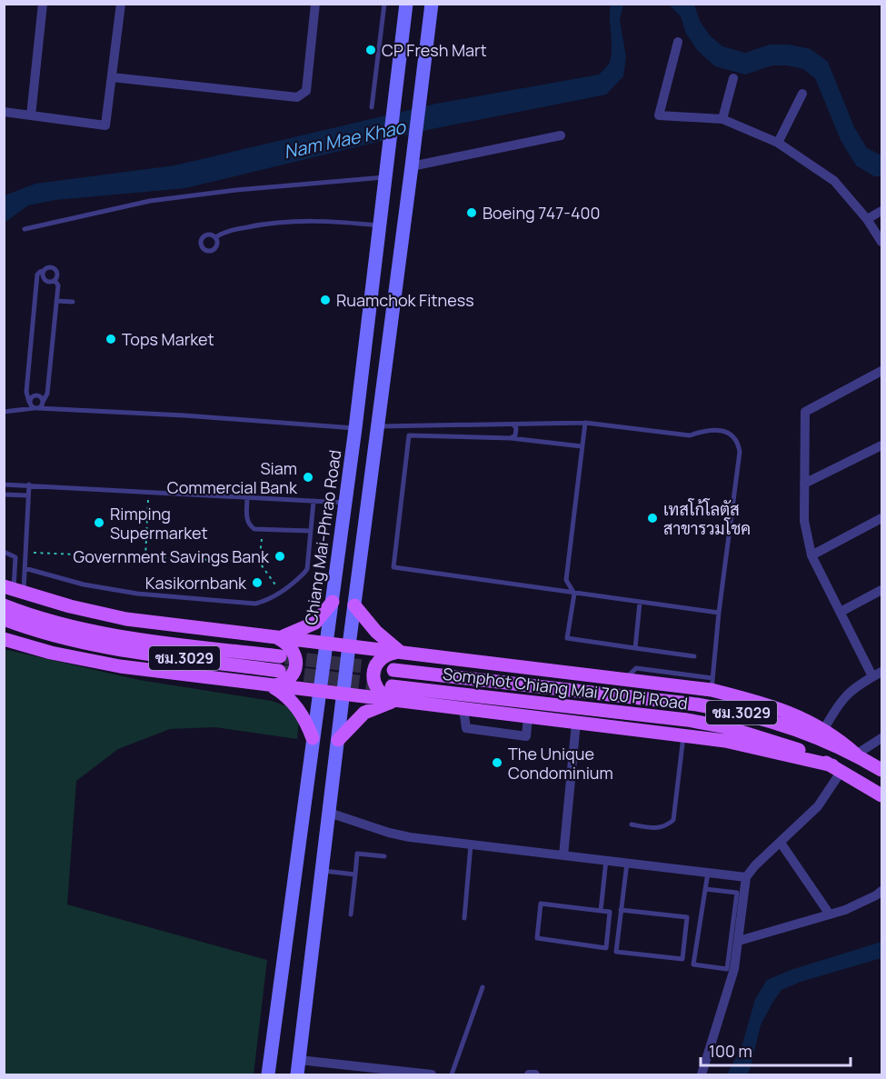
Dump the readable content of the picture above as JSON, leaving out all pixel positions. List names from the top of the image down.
{
  "streets": {
    "main road": ["Chiang Mai-Phrao Road", "ชม.3029", "Somphot Chiang Mai 700 Pi Road"]
  },
  "water": ["Nam Mae Khao"],
  "places": [
    "CP Fresh Mart",
    "Boeing 747-400",
    "Ruamchok Fitness",
    "Tops Market",
    "Siam Commercial Bank",
    "เทสโก้โลตัส สาขารวมโชค",
    "Rimping Supermarket",
    "Government Savings Bank",
    "Kasikornbank",
    "The Unique Condominium"
  ],
  "scale_bar": "100 m"
}
